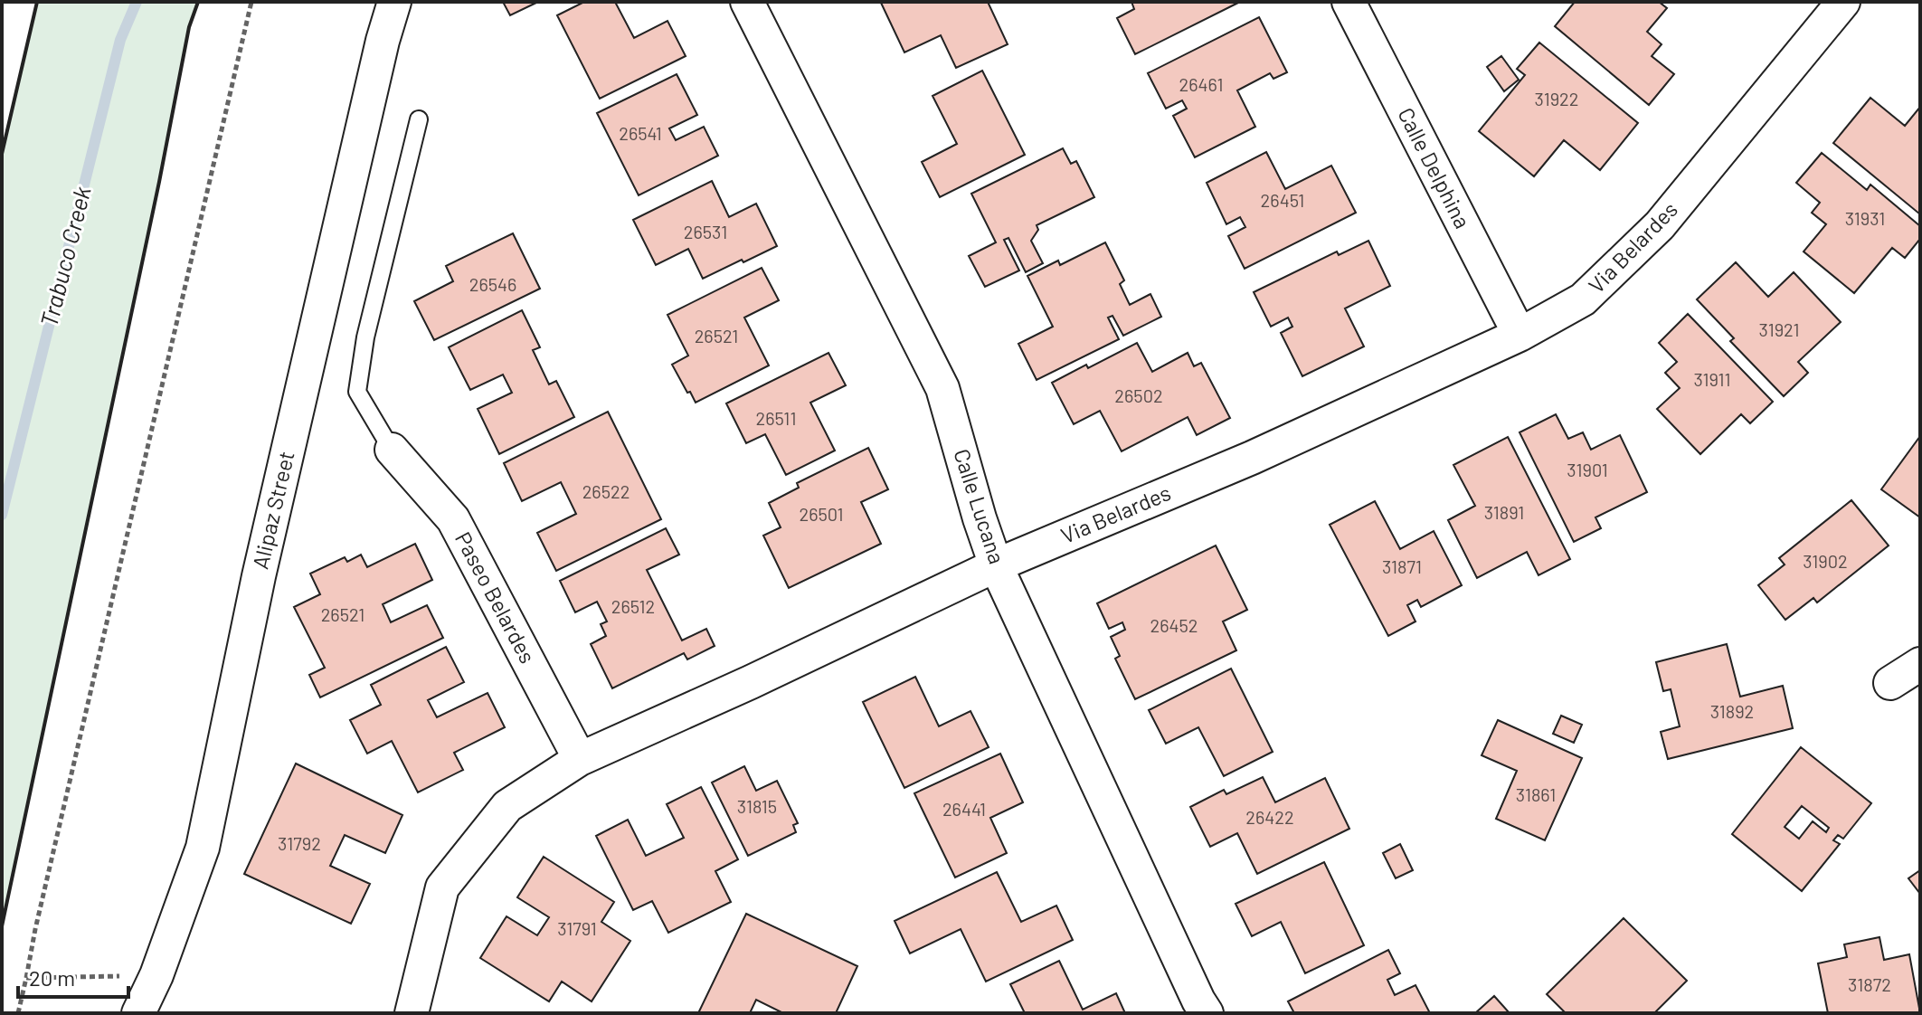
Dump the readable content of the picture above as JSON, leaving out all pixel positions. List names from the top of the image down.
{
  "streets": {
    "street": [
      "Calle Delphina",
      "Via Belardes",
      "Calle Lucana",
      "Alipaz Street",
      "Paseo Belardes"
    ]
  },
  "crossings": [
    ["Calle Delphina", "Via Belardes"],
    ["Via Belardes", "Calle Lucana"],
    ["Via Belardes", "Paseo Belardes"]
  ],
  "water": ["Trabuco Creek"],
  "house_numbers": [
    "26461",
    "31922",
    "26541",
    "26451",
    "31931",
    "26531",
    "26546",
    "31921",
    "26521",
    "31911",
    "26502",
    "26511",
    "31901",
    "26522",
    "31891",
    "26501",
    "31902",
    "31871",
    "26512",
    "26521",
    "26452",
    "31892",
    "31861",
    "31815",
    "26441",
    "26422",
    "31792",
    "31791",
    "31872"
  ],
  "scale_bar": "20 m"
}
